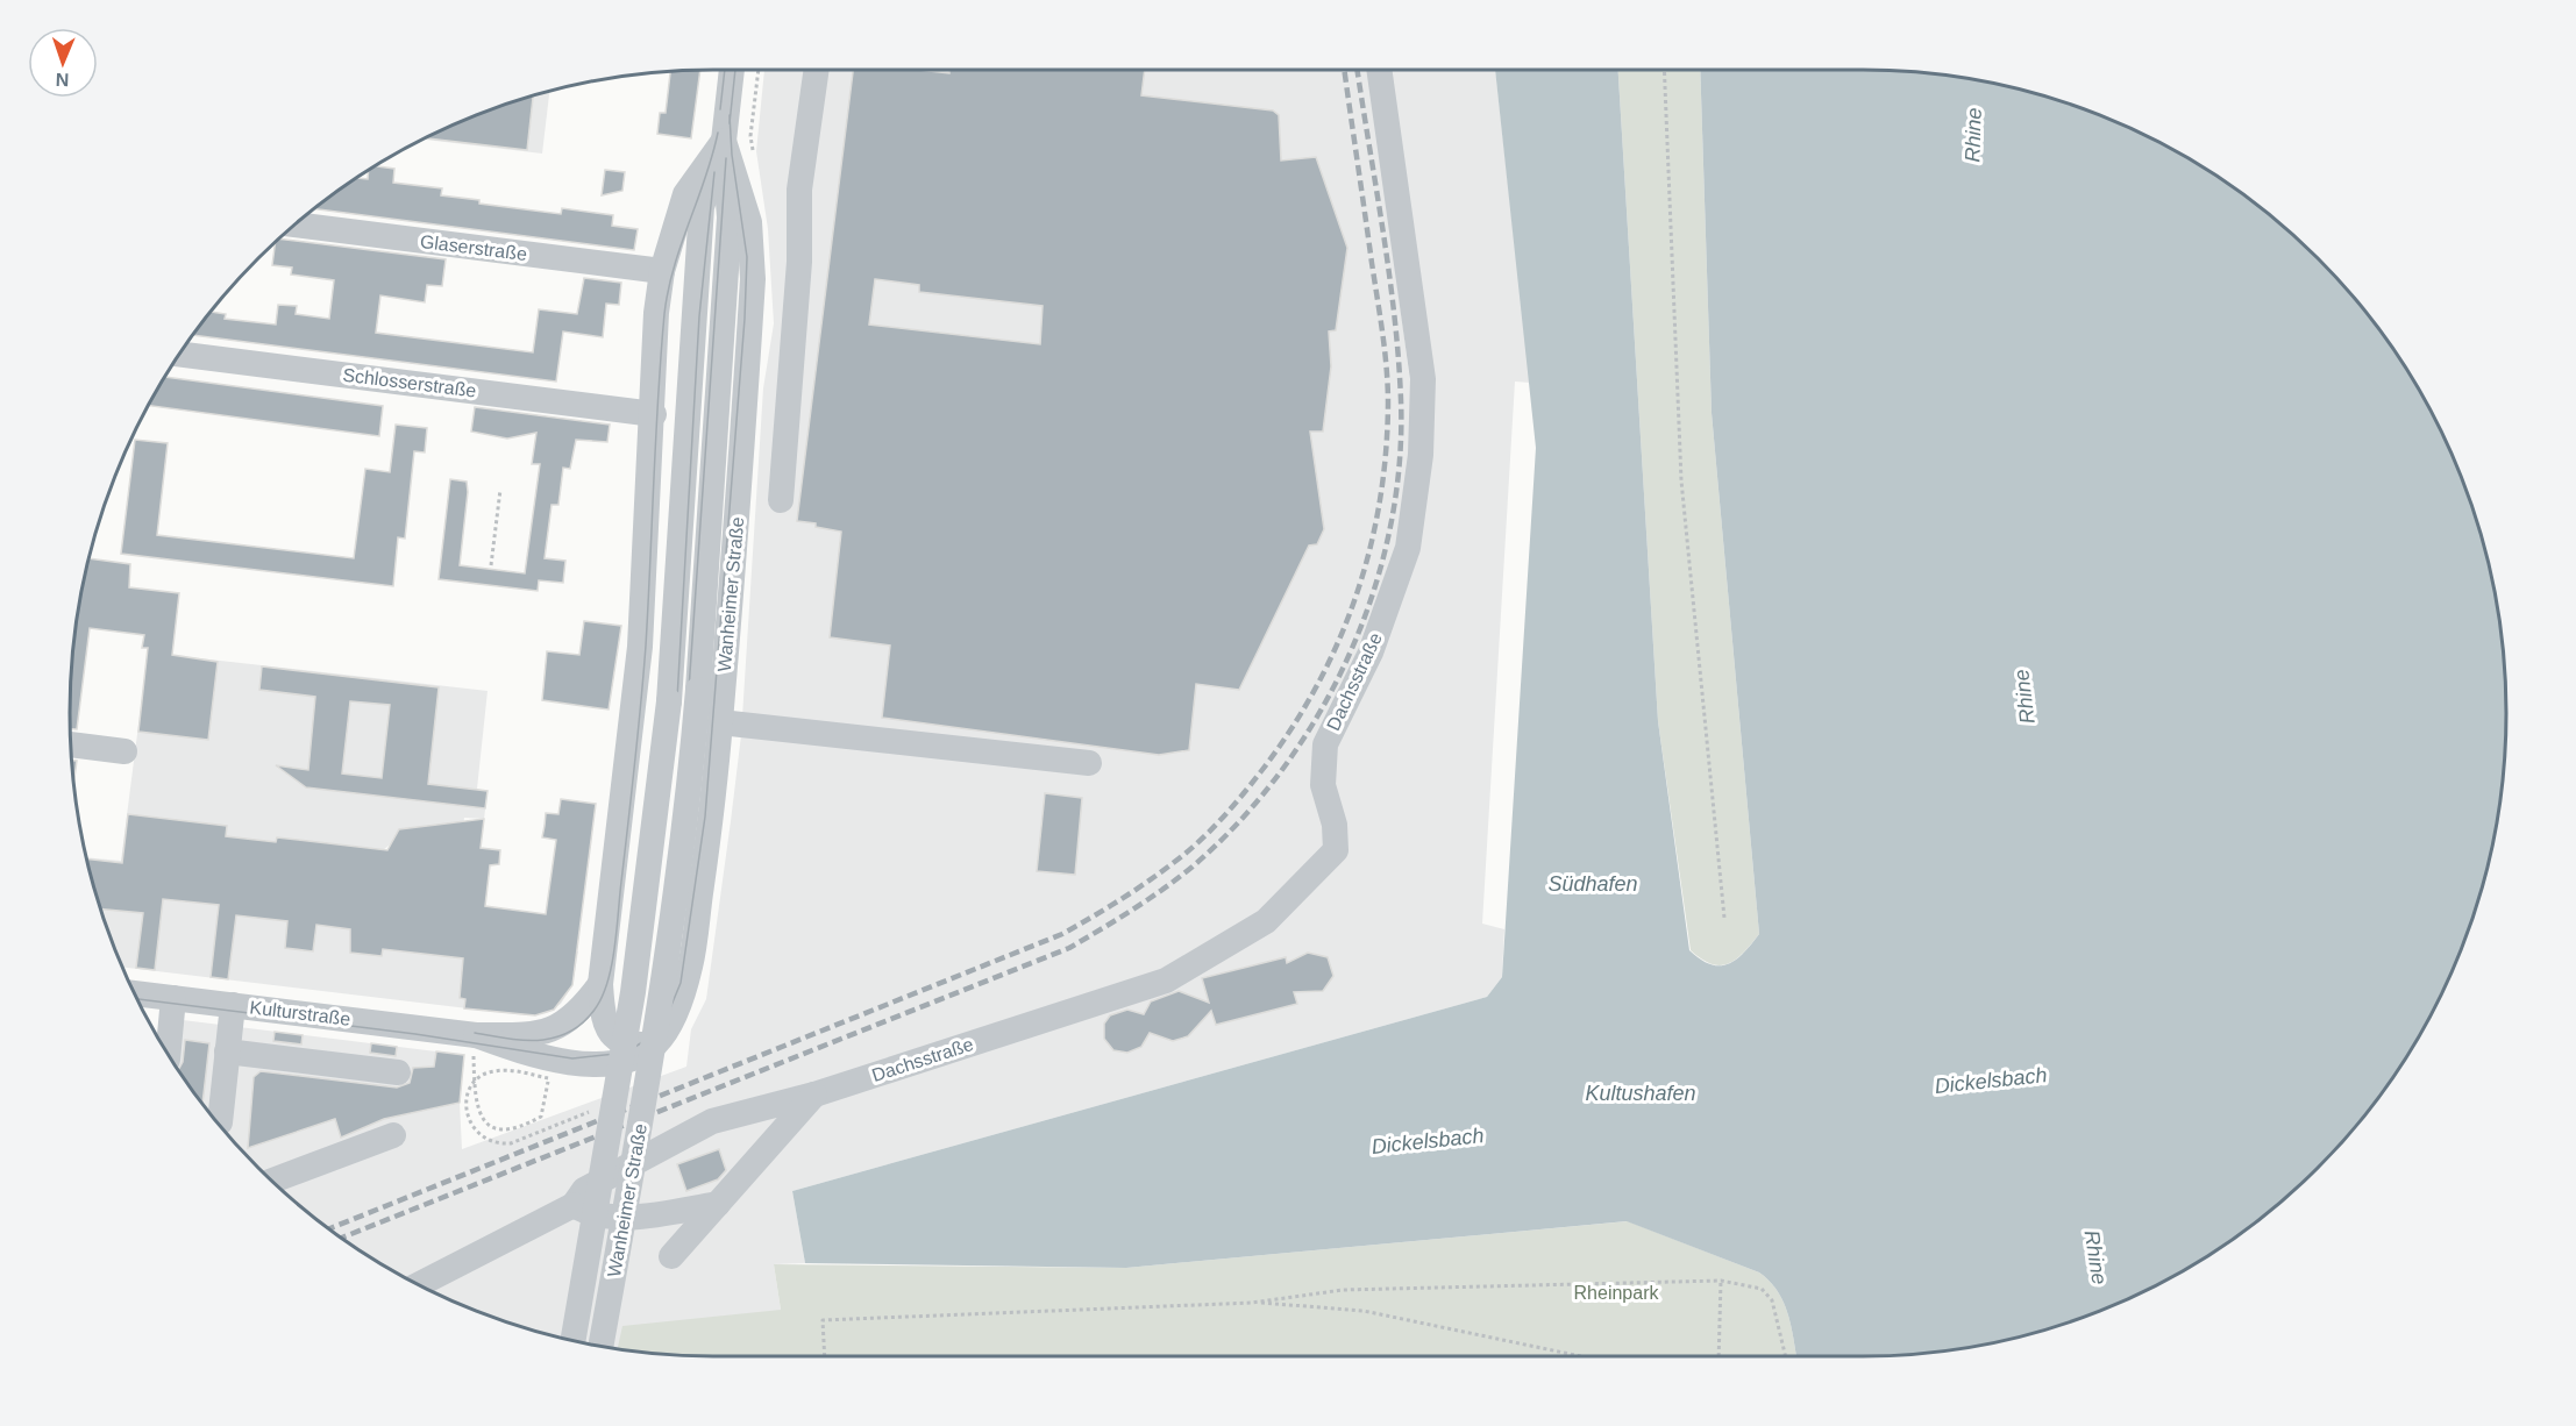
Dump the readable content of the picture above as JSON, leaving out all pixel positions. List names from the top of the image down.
{
  "streets": {
    "street": [
      "Glaserstraße",
      "Schlosserstraße",
      "Wanheimer Straße",
      "Dachsstraße",
      "Kulturstraße"
    ]
  },
  "crossings": [
    ["Glaserstraße", "Wanheimer Straße"],
    ["Schlosserstraße", "Wanheimer Straße"],
    ["Wanheimer Straße", "Kulturstraße"]
  ],
  "water": [
    "Rhine",
    "Südhafen",
    "Dickelsbach",
    "Kultushafen"
  ],
  "parks": ["Rheinpark"],
  "north": "bottom"
}
